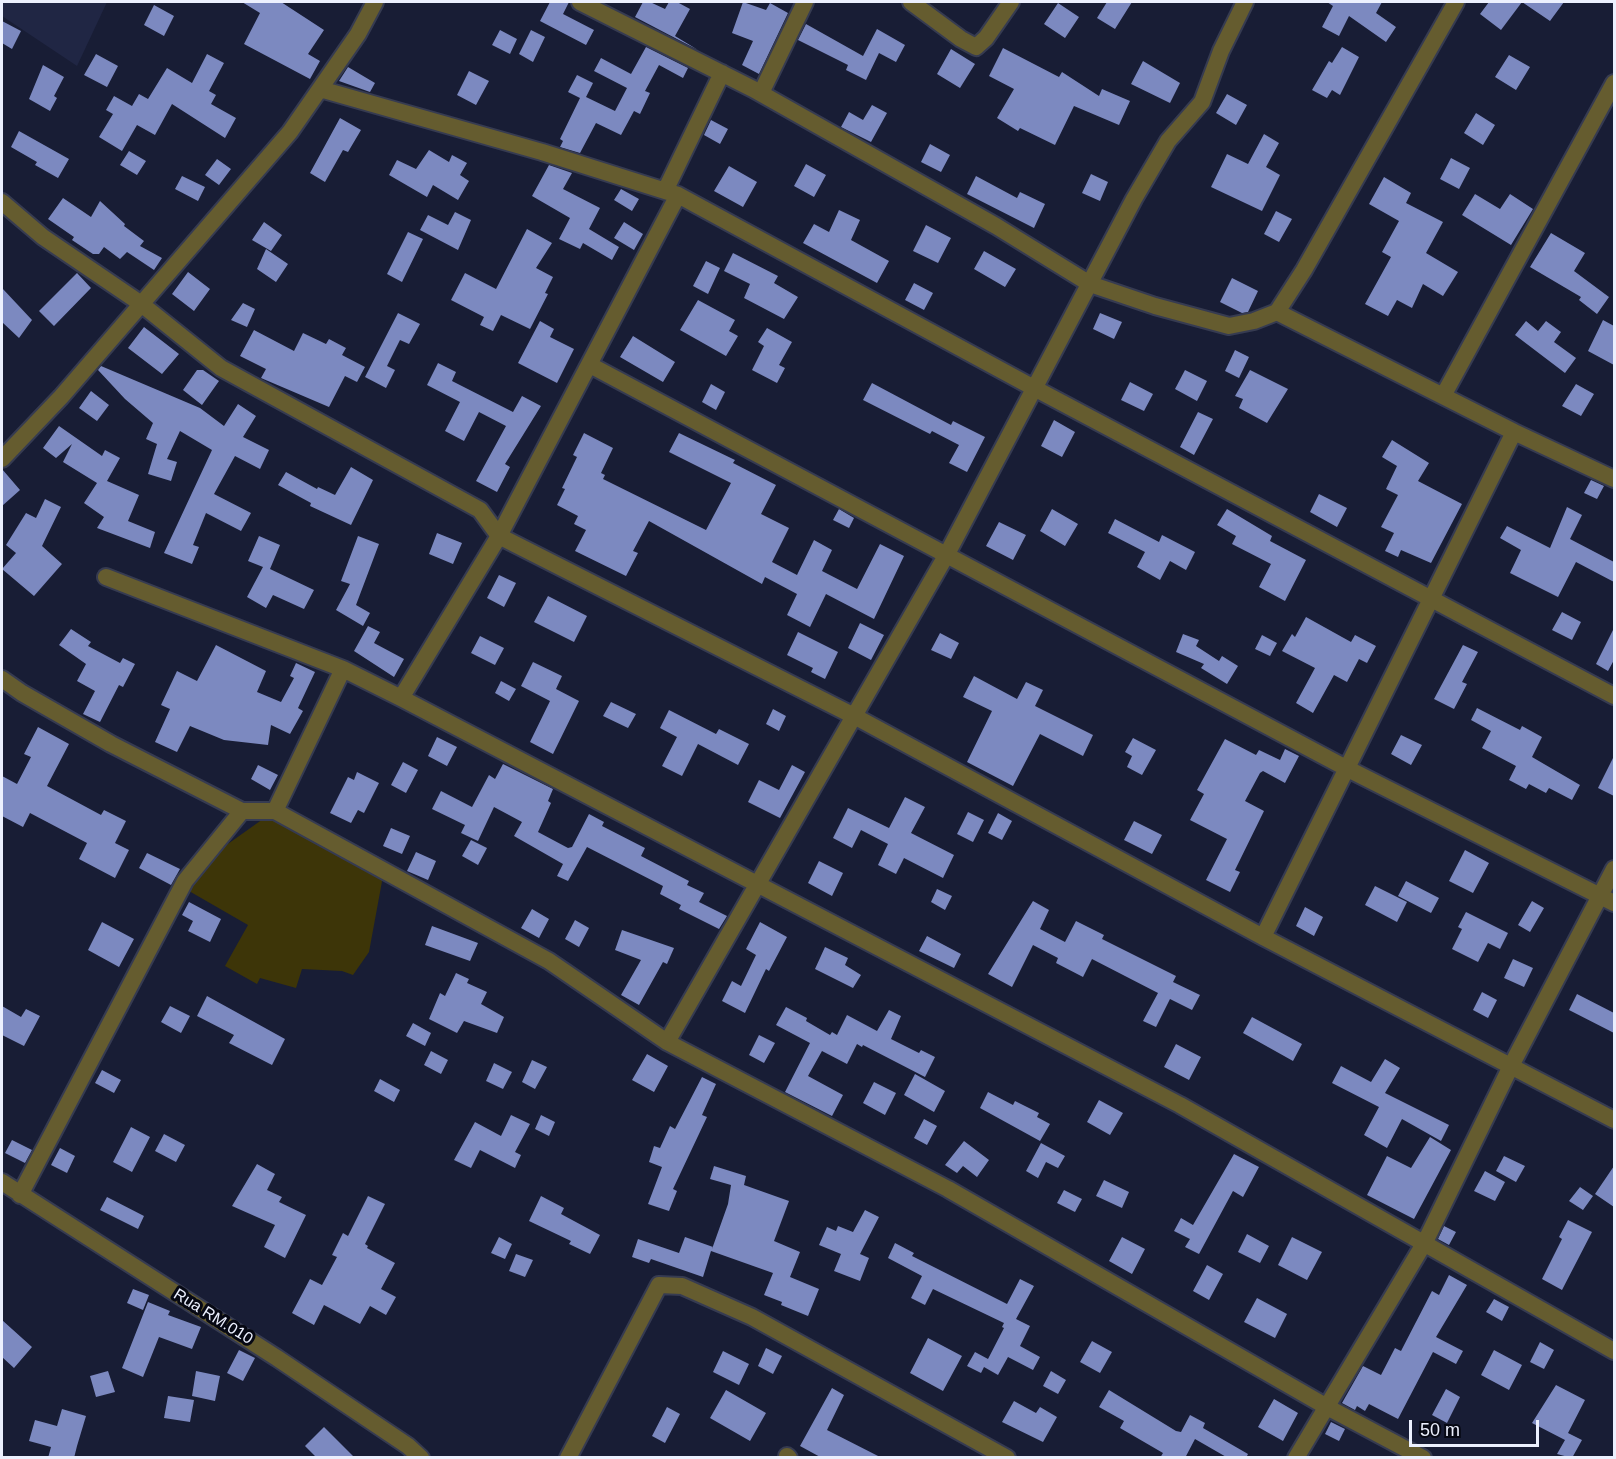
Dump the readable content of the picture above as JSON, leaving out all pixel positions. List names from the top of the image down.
{
  "streets": {
    "street": ["Rua RM.010"]
  },
  "scale_bar": "50 m"
}
